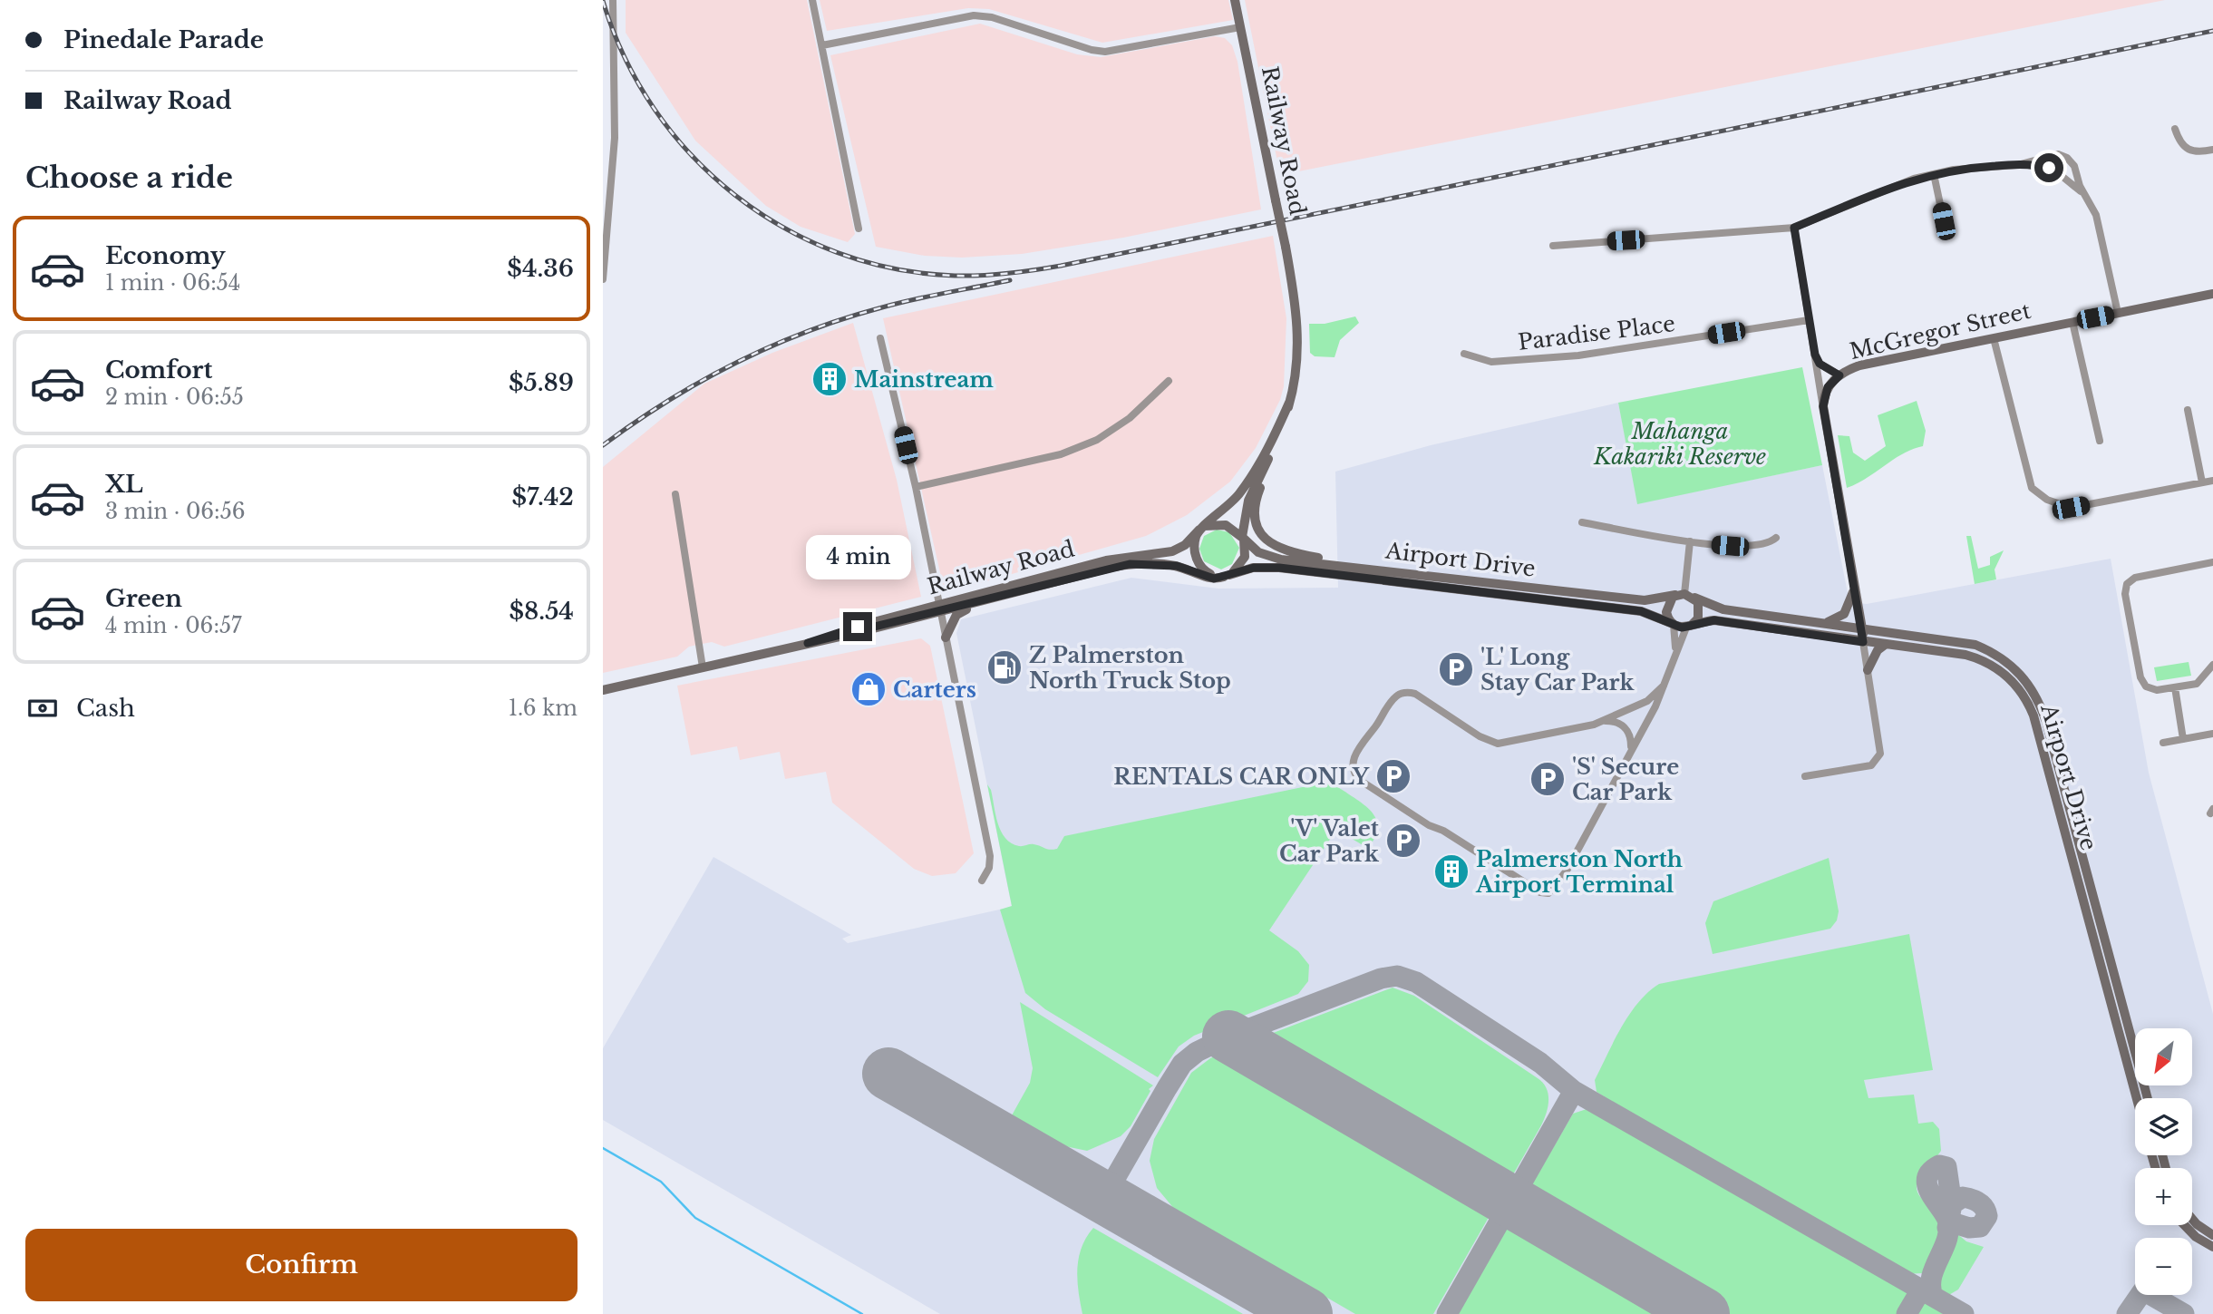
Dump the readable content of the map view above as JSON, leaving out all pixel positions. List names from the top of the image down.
{
  "streets": {
    "main road": ["Railway Road", "McGregor Street", "Airport Drive"],
    "street": ["Paradise Place"]
  },
  "crossings": [
    ["Railway Road", "Airport Drive"]
  ],
  "parks": ["Mahanga Kakariki Reserve"],
  "places": {
    "building": ["Mainstream", "Palmerston North Airport Terminal"],
    "fuel station": ["Z Palmerston North Truck Stop"],
    "parking": [
      "'L' Long Stay Car Park",
      "RENTALS CAR ONLY",
      "'S' Secure Car Park",
      "'V' Valet Car Park"
    ],
    "shop": ["Carters"]
  },
  "north": "bottom left",
  "page": {
    "banner": ["Pinedale Parade", "Railway Road"],
    "heading": "Choose a ride",
    "list": [
      {
        "name": "Economy",
        "note": "1 min · 06:54",
        "value": "$4.36"
      },
      {
        "name": "Comfort",
        "note": "2 min · 06:55",
        "value": "$5.89"
      },
      {
        "name": "XL",
        "note": "3 min · 06:56",
        "value": "$7.42"
      },
      {
        "name": "Green",
        "note": "4 min · 06:57",
        "value": "$8.54"
      }
    ],
    "bubble": "4 min",
    "pay": ["Cash", "1.6 km"],
    "map_buttons": ["+", "−"],
    "buttons": "Confirm"
  }
}
